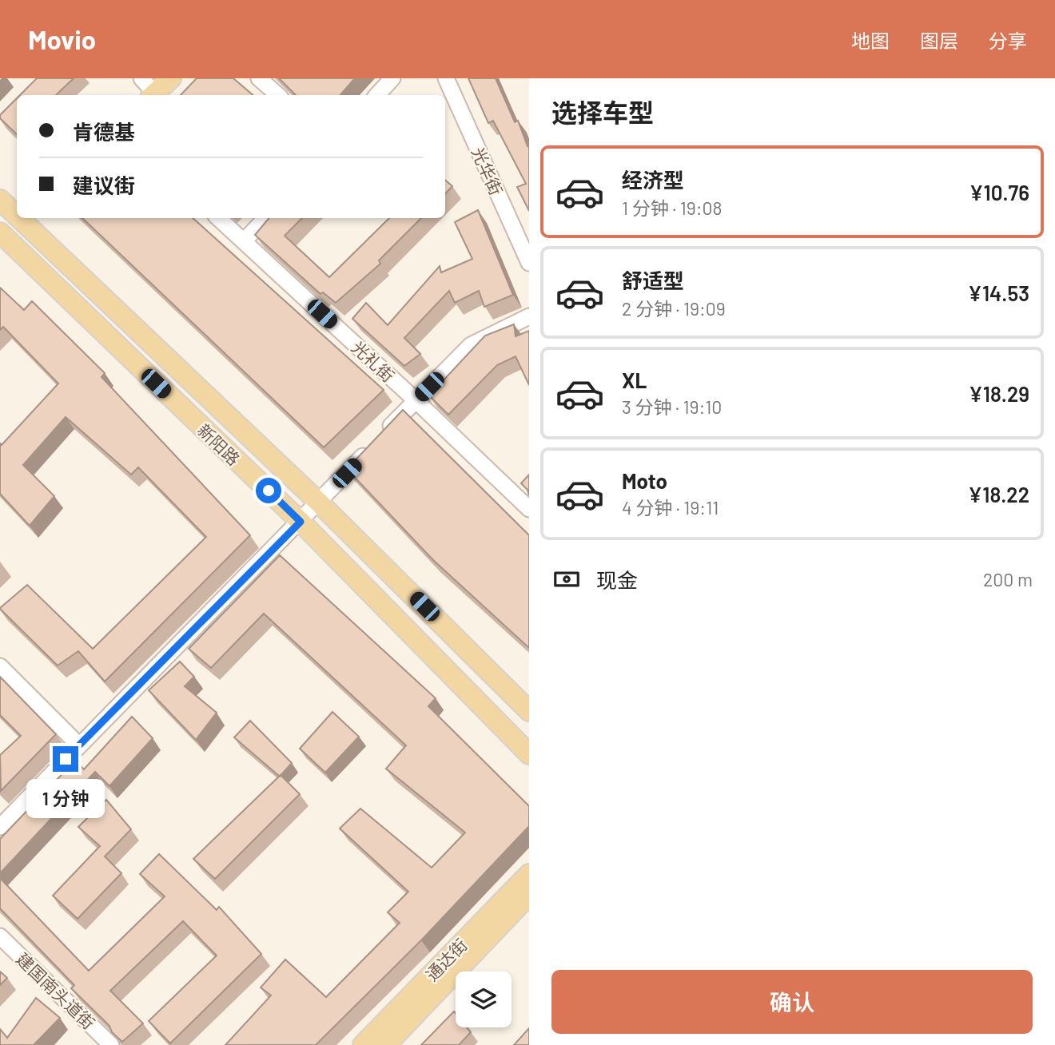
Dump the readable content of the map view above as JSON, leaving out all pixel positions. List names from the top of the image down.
{
  "streets": {
    "main road": ["新阳路", "通达街"],
    "street": ["光华街", "光礼街", "建国南头道街"]
  },
  "page": {
    "header": "Movio",
    "nav": ["地图", "图层", "分享"],
    "heading": "选择车型",
    "banner": ["肯德基", "建议街"],
    "list": [
      {
        "name": "经济型",
        "note": "1 分钟 · 19:08",
        "value": "¥10.76"
      },
      {
        "name": "舒适型",
        "note": "2 分钟 · 19:09",
        "value": "¥14.53"
      },
      {
        "name": "XL",
        "note": "3 分钟 · 19:10",
        "value": "¥18.29"
      },
      {
        "name": "Moto",
        "note": "4 分钟 · 19:11",
        "value": "¥18.22"
      }
    ],
    "pay": ["现金", "200 m"],
    "bubble": "1 分钟",
    "buttons": "确认"
  }
}
